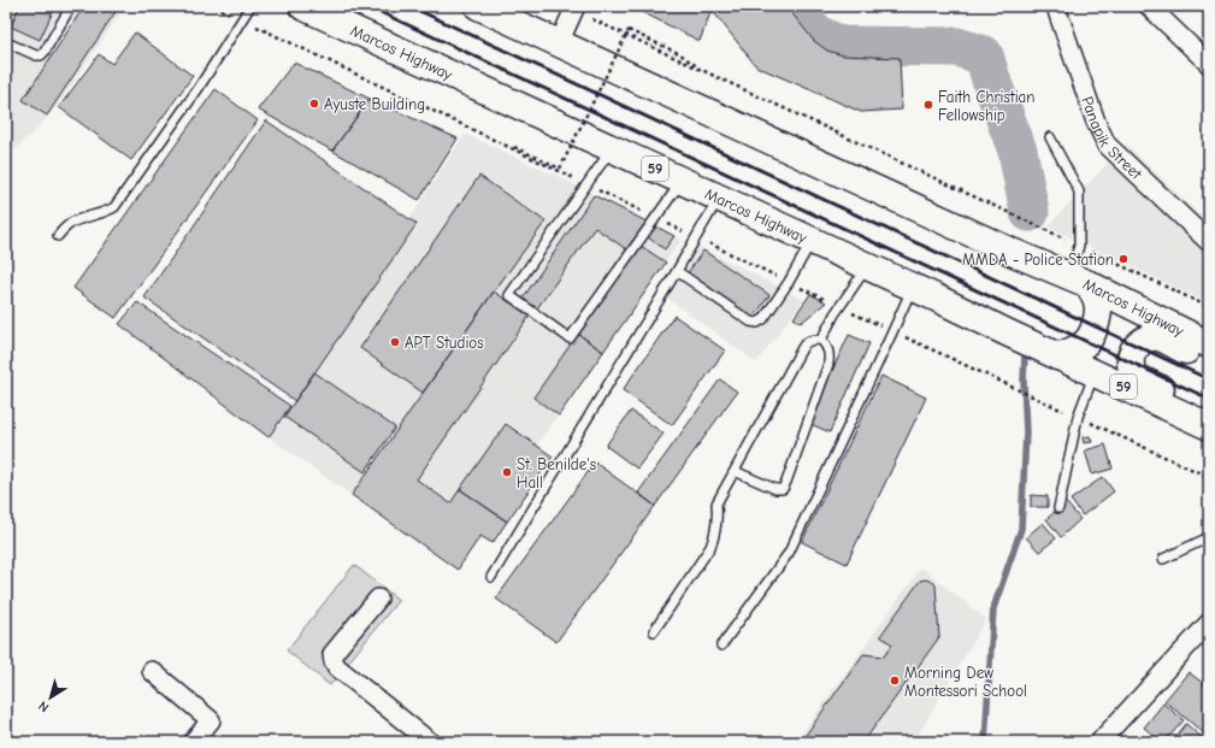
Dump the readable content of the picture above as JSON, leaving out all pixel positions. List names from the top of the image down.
{
  "streets": {
    "main road": ["Marcos Highway", "59"],
    "street": ["Panapik Street"]
  },
  "places": [
    "Ayuste Building",
    "Faith Christian Fellowship",
    "MMDA - Police Station",
    "APT Studios",
    "St. Benilde's Hall",
    "Morning Dew Montessori School"
  ],
  "north": "bottom left"
}
